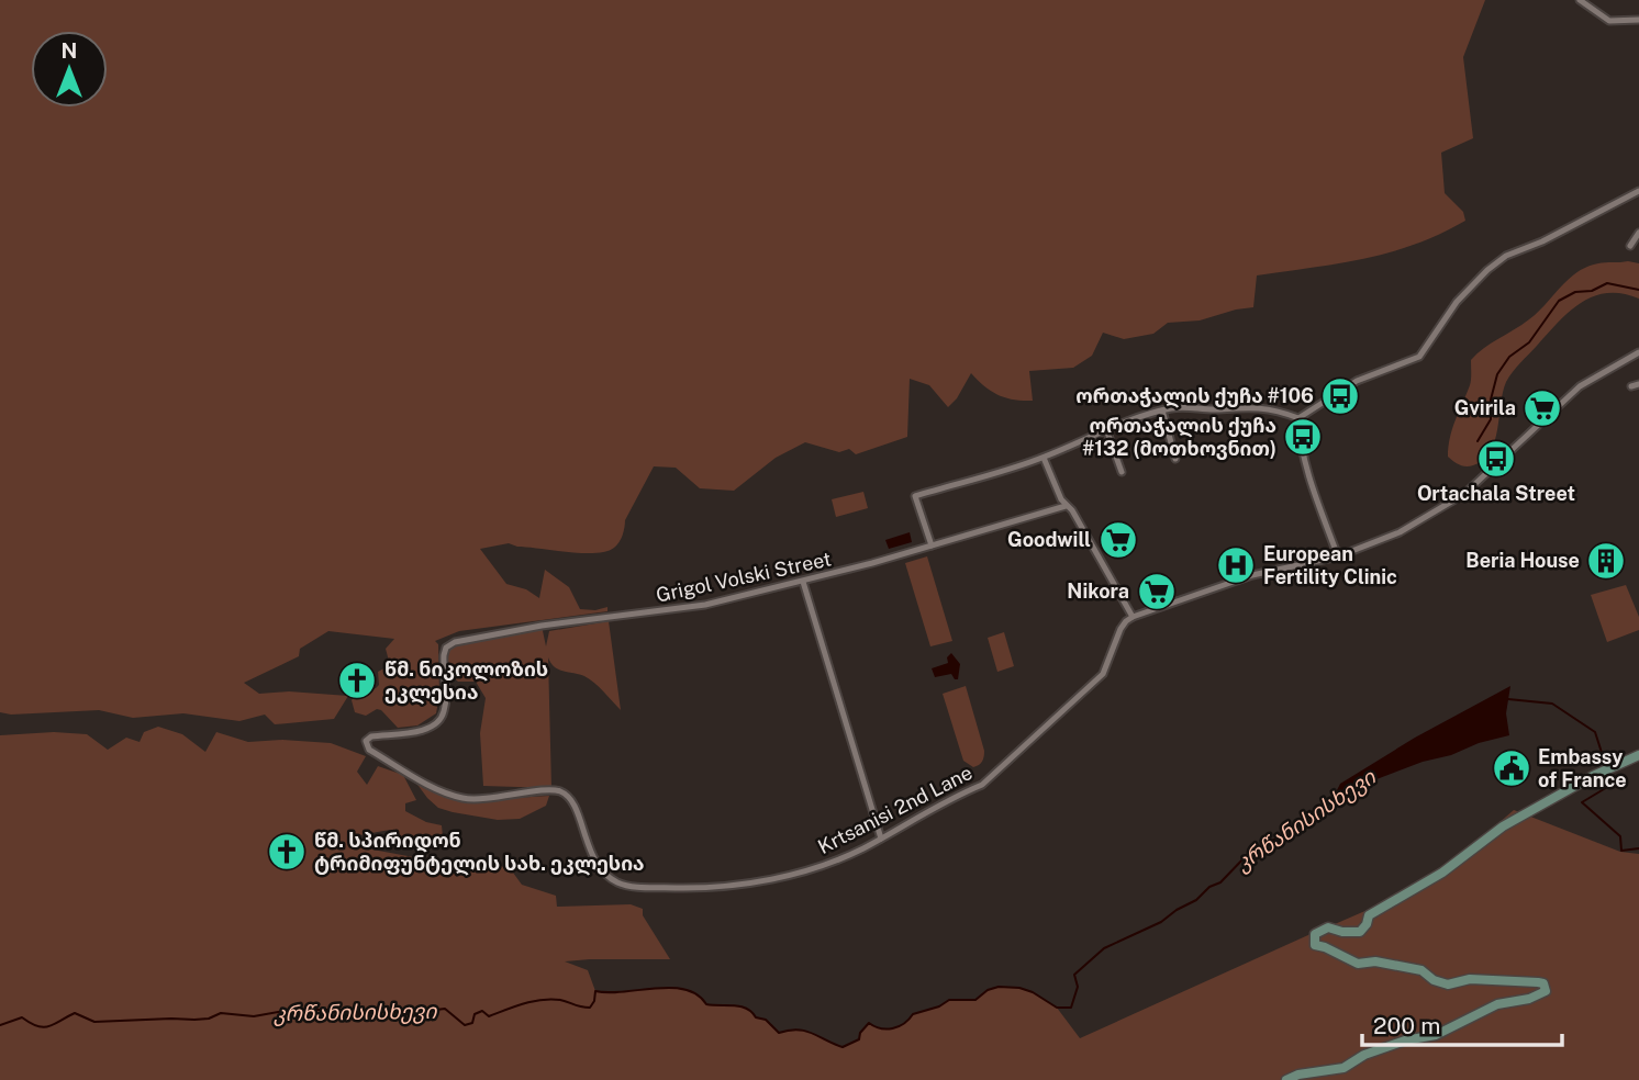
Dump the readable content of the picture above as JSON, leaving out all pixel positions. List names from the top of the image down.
{
  "streets": {
    "street": ["Grigol Volski Street", "Krtsanisi 2nd Lane"]
  },
  "crossings": [
    ["Grigol Volski Street", "Krtsanisi 2nd Lane"]
  ],
  "water": ["კრწანისისხევი"],
  "places": {
    "bus stop": ["ორთაჭალის ქუჩა #106", "ორთაჭალის ქუჩა #132 (მოთხოვნით)", "Ortachala Street"],
    "supermarket": ["Gvirila", "Goodwill", "Nikora"],
    "building": ["Beria House"],
    "hospital": ["European Fertility Clinic"],
    "church": ["წმ. ნიკოლოზის ეკლესია", "წმ. სპირიდონ ტრიმიფუნტელის სახ. ეკლესია"],
    "public building": ["Embassy of France"]
  },
  "scale_bar": "200 m",
  "north": "top"
}
